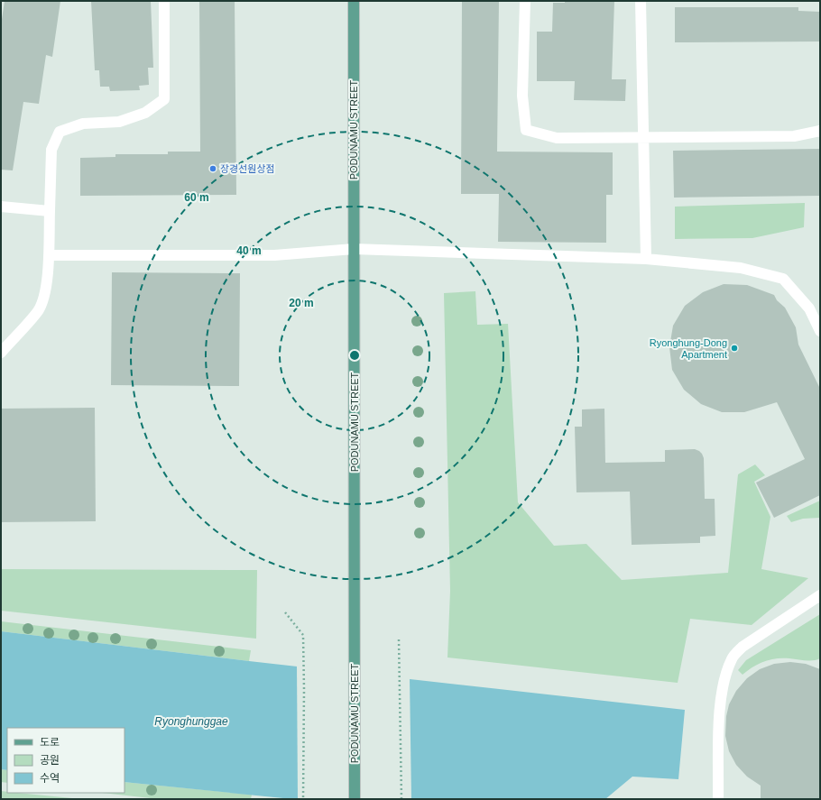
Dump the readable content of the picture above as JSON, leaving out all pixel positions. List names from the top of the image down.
{
  "streets": {
    "main road": ["PODUNAMU STREET"]
  },
  "water": ["Ryonghunggae"],
  "places": ["장경선원상점", "Ryonghung-Dong Apartment"],
  "legend": ["도로", "공원", "수역"],
  "rings": ["60 m", "40 m", "20 m"]
}
